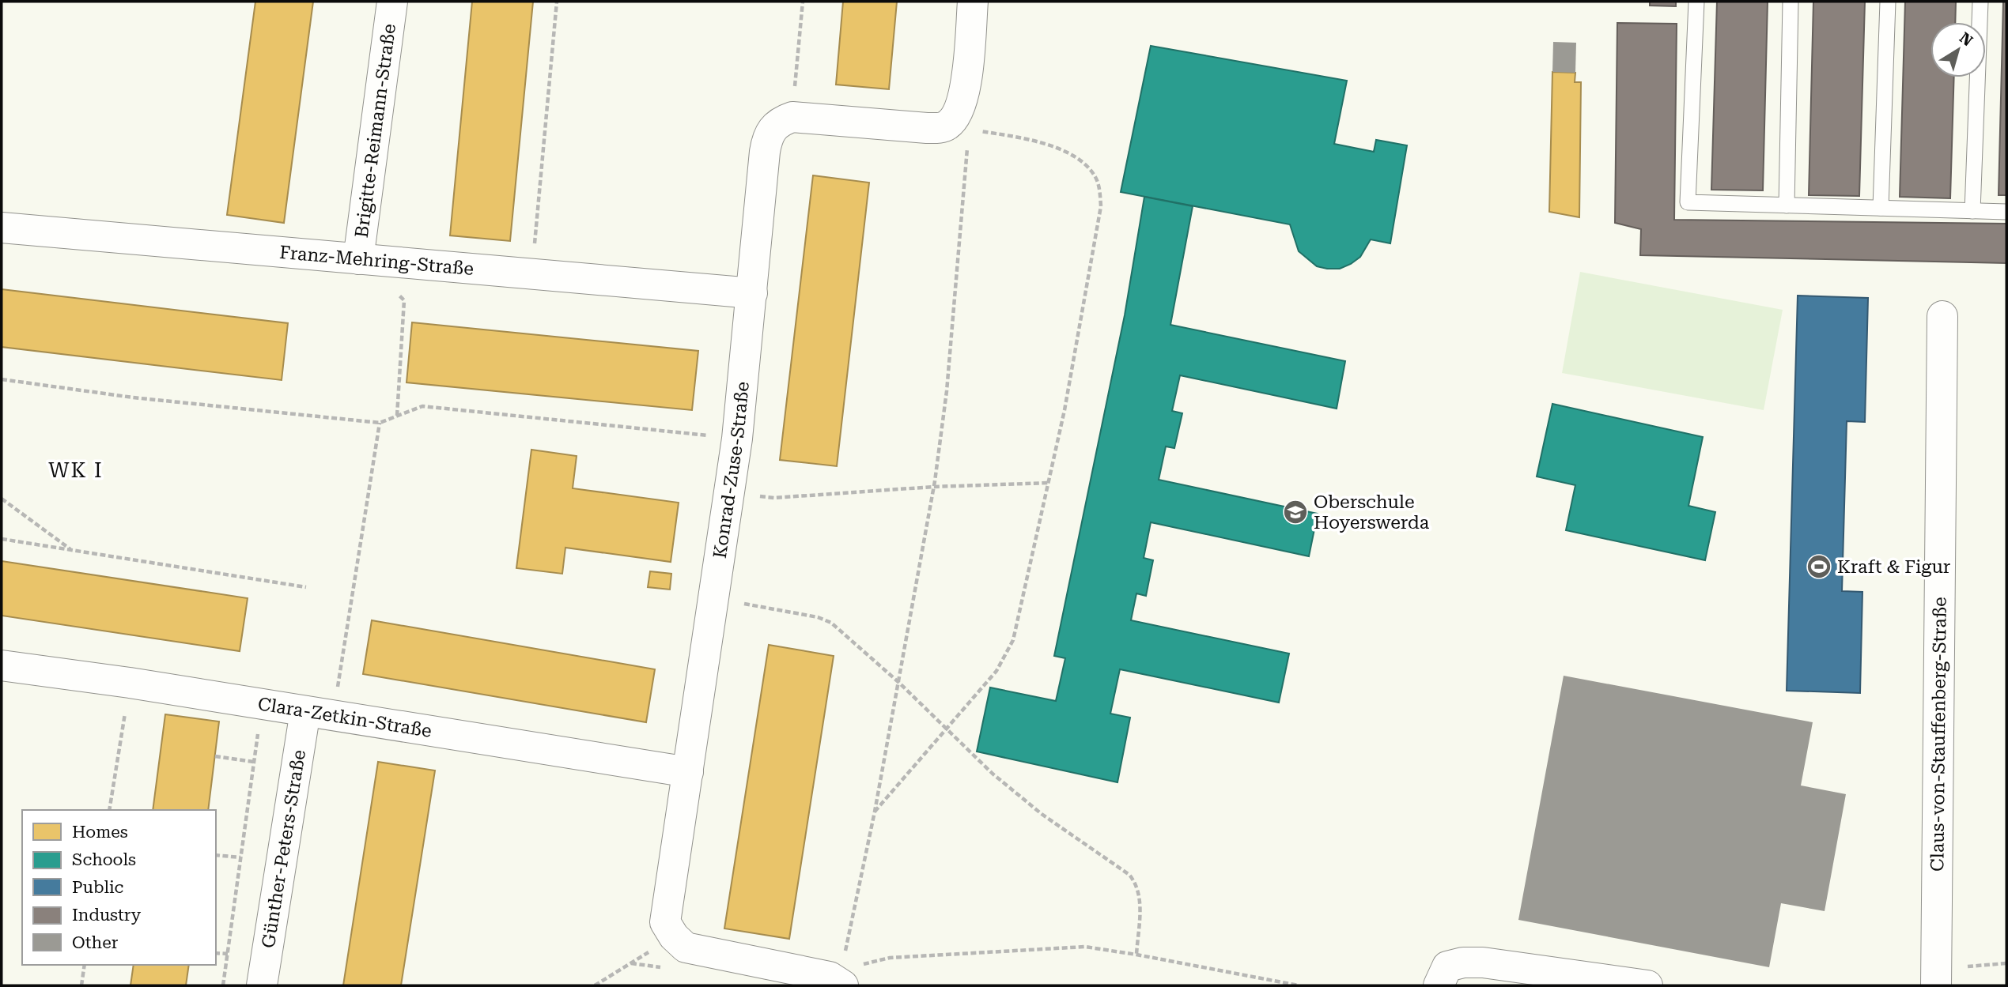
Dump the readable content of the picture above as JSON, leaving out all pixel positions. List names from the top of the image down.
{
  "streets": {
    "street": [
      "Brigitte-Reimann-Straße",
      "Franz-Mehring-Straße",
      "Konrad-Zuse-Straße",
      "Clara-Zetkin-Straße",
      "Claus-von-Stauffenberg-Straße",
      "Günther-Peters-Straße"
    ]
  },
  "crossings": [
    ["Brigitte-Reimann-Straße", "Franz-Mehring-Straße"],
    ["Franz-Mehring-Straße", "Konrad-Zuse-Straße"],
    ["Konrad-Zuse-Straße", "Clara-Zetkin-Straße"],
    ["Clara-Zetkin-Straße", "Günther-Peters-Straße"]
  ],
  "districts": ["WK I"],
  "places": {
    "school or university": ["Oberschule Hoyerswerda"],
    "sports": ["Kraft & Figur"]
  },
  "legend": [
    "Homes",
    "Schools",
    "Public",
    "Industry",
    "Other"
  ],
  "north": "top right"
}
